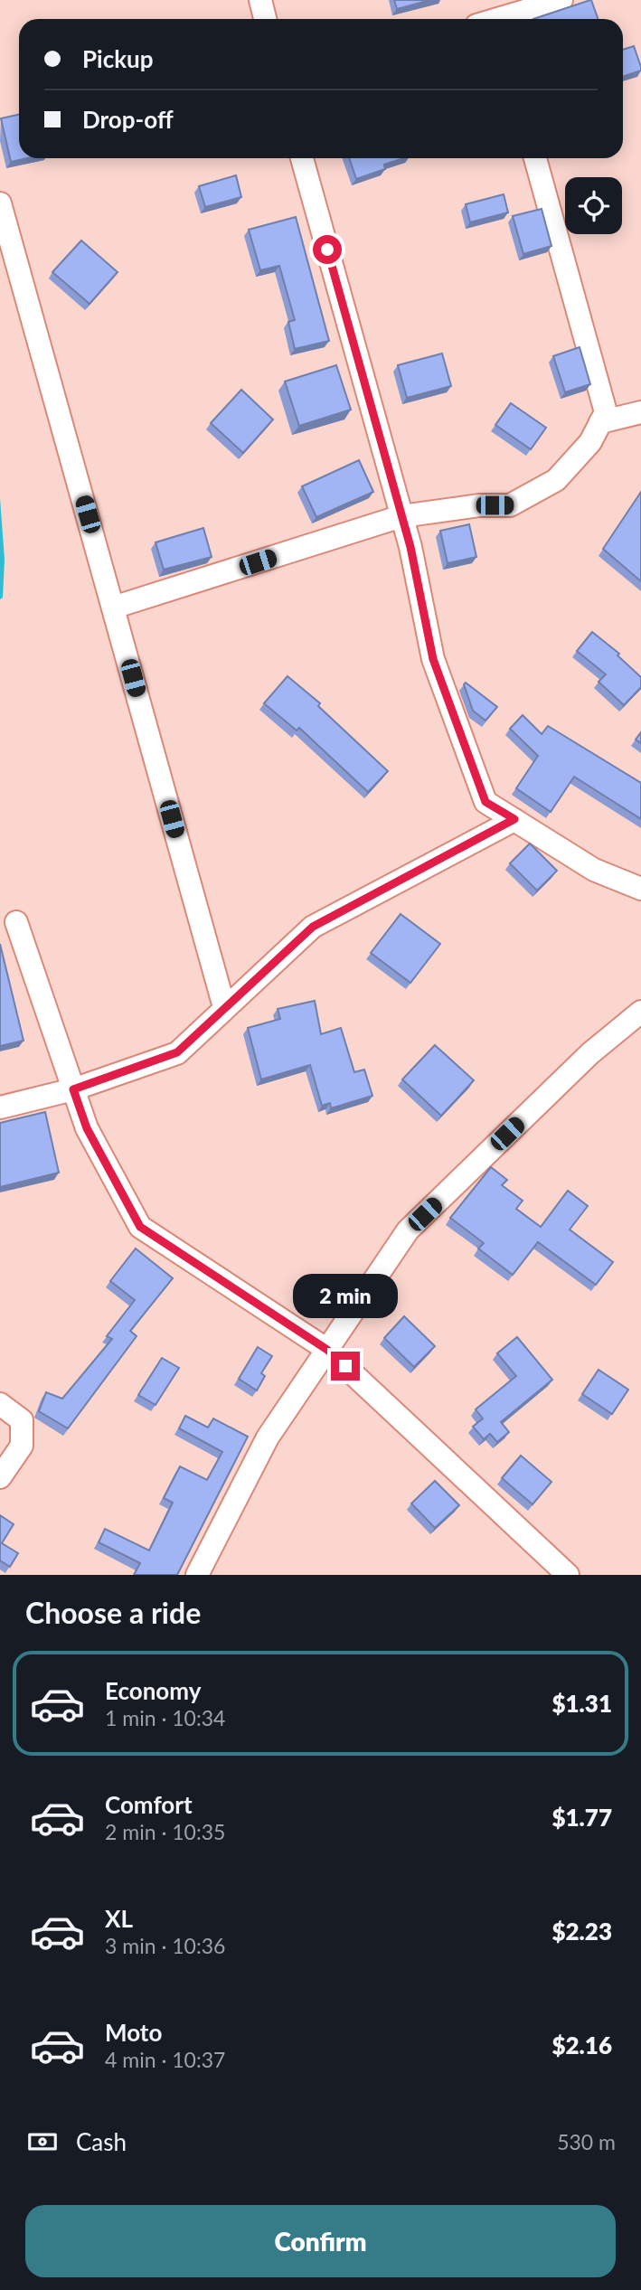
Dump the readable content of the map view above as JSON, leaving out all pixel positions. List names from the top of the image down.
{
  "page": {
    "banner": ["Pickup", "Drop-off"],
    "bubble": "2 min",
    "heading": "Choose a ride",
    "list": [
      {
        "name": "Economy",
        "note": "1 min · 10:34",
        "value": "$1.31"
      },
      {
        "name": "Comfort",
        "note": "2 min · 10:35",
        "value": "$1.77"
      },
      {
        "name": "XL",
        "note": "3 min · 10:36",
        "value": "$2.23"
      },
      {
        "name": "Moto",
        "note": "4 min · 10:37",
        "value": "$2.16"
      }
    ],
    "pay": ["Cash", "530 m"],
    "buttons": "Confirm"
  }
}
